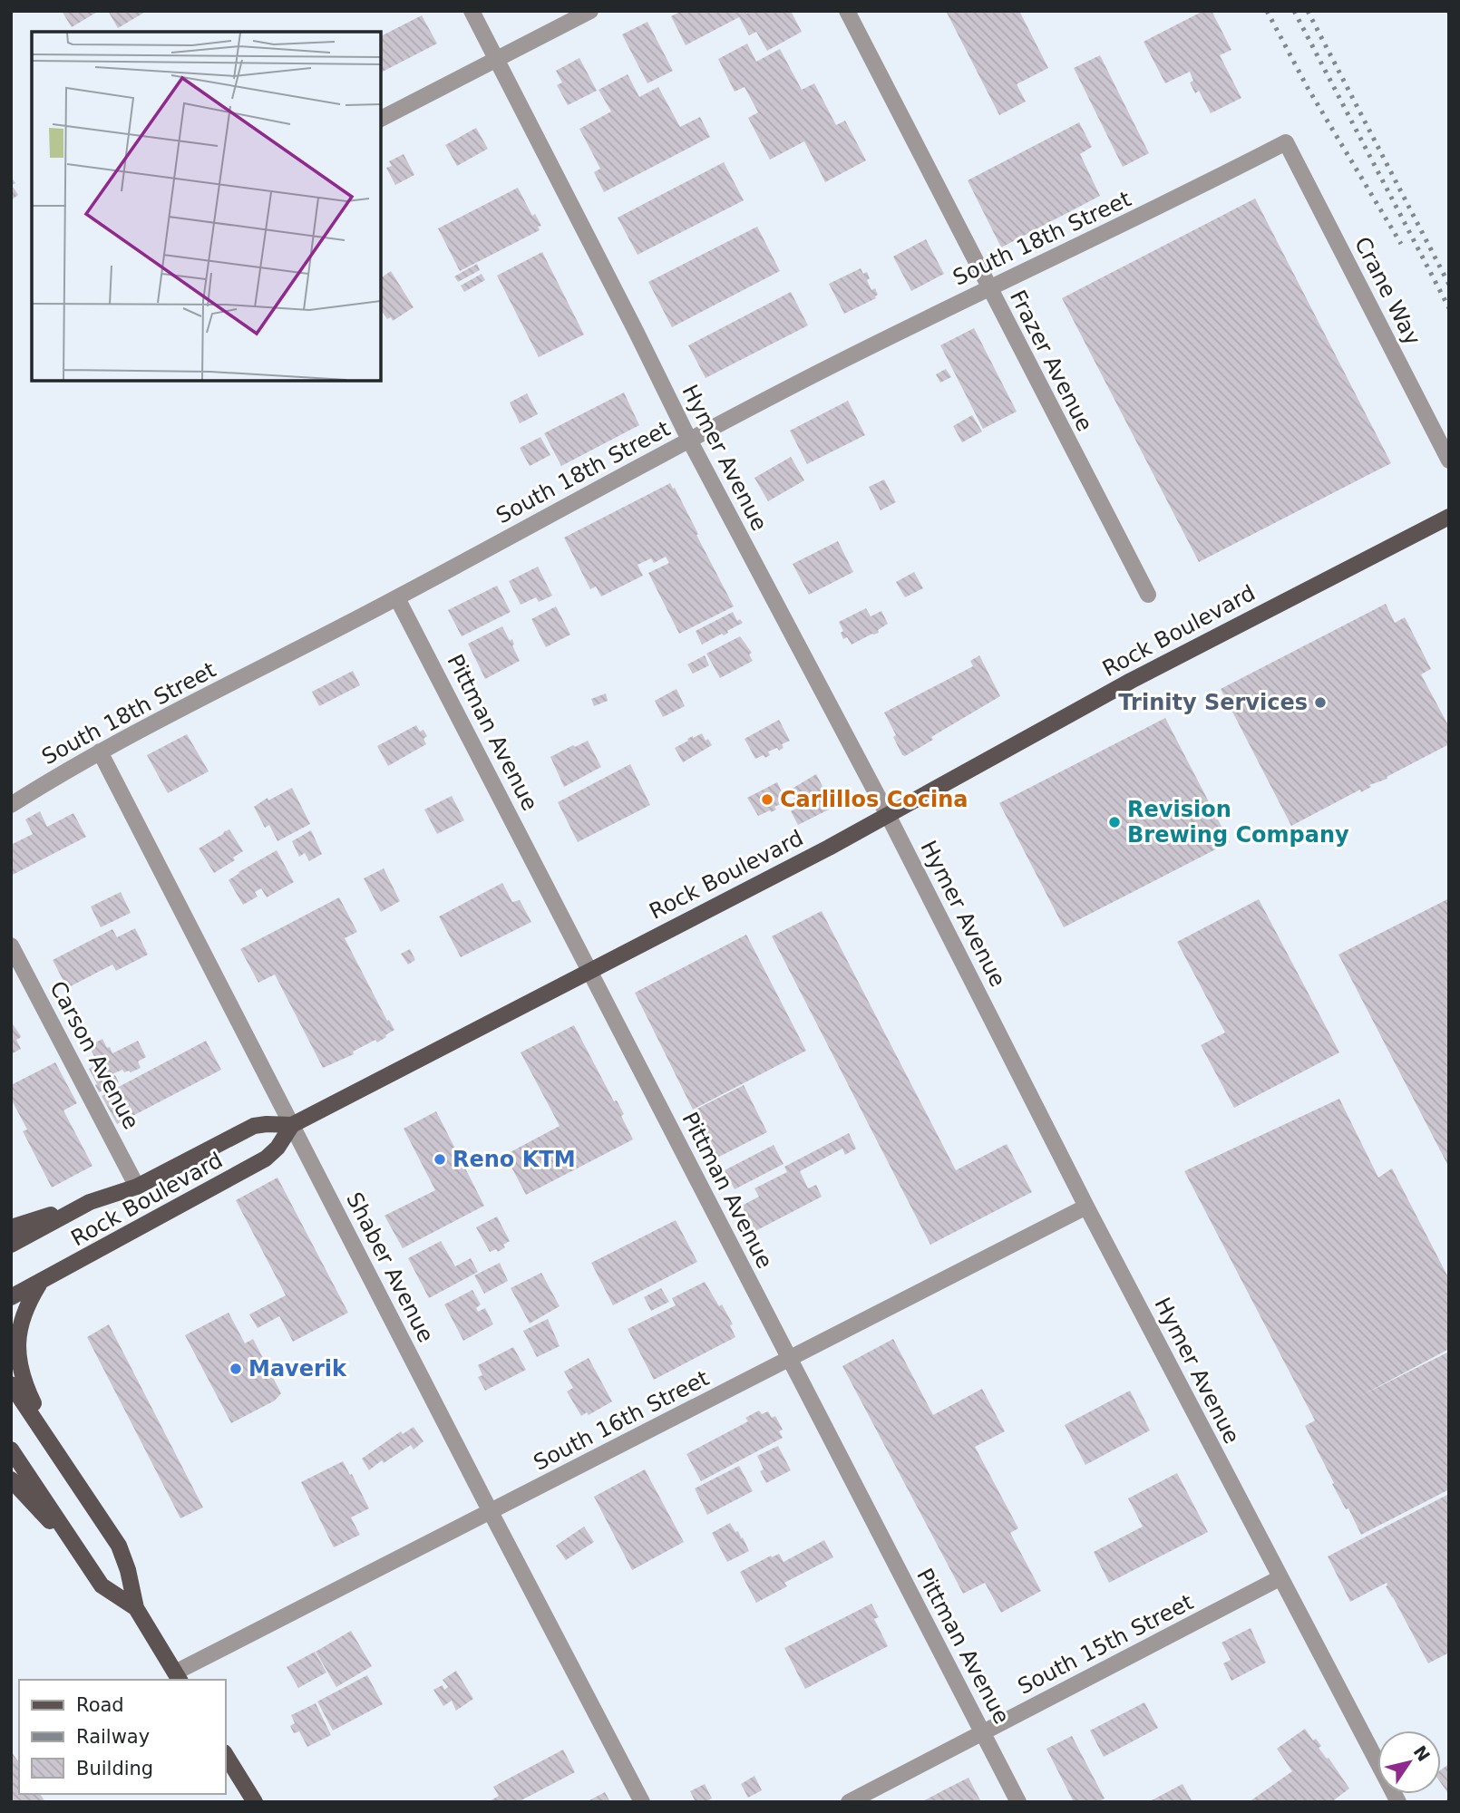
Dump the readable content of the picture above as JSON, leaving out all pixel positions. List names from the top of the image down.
{
  "streets": {
    "main road": ["Rock Boulevard"],
    "street": [
      "South 18th Street",
      "Crane Way",
      "Frazer Avenue",
      "Hymer Avenue",
      "Pittman Avenue",
      "Carson Avenue",
      "Shaber Avenue",
      "South 16th Street",
      "South 15th Street"
    ]
  },
  "crossings": [
    ["South 18th Street", "Crane Way"],
    ["South 18th Street", "Frazer Avenue"],
    ["South 18th Street", "Hymer Avenue"],
    ["South 18th Street", "Pittman Avenue"],
    ["South 18th Street", "Shaber Avenue"],
    ["Hymer Avenue", "Rock Boulevard"],
    ["Hymer Avenue", "South 16th Street"],
    ["Hymer Avenue", "South 15th Street"],
    ["Rock Boulevard", "Pittman Avenue"],
    ["Rock Boulevard", "Carson Avenue"],
    ["Rock Boulevard", "Shaber Avenue"],
    ["Pittman Avenue", "South 16th Street"],
    ["Pittman Avenue", "South 15th Street"],
    ["Shaber Avenue", "South 16th Street"]
  ],
  "places": [
    "Trinity Services",
    "Carlillos Cocina",
    "Revision Brewing Company",
    "Reno KTM",
    "Maverik"
  ],
  "legend": ["Road", "Railway", "Building"],
  "north": "top right"
}
